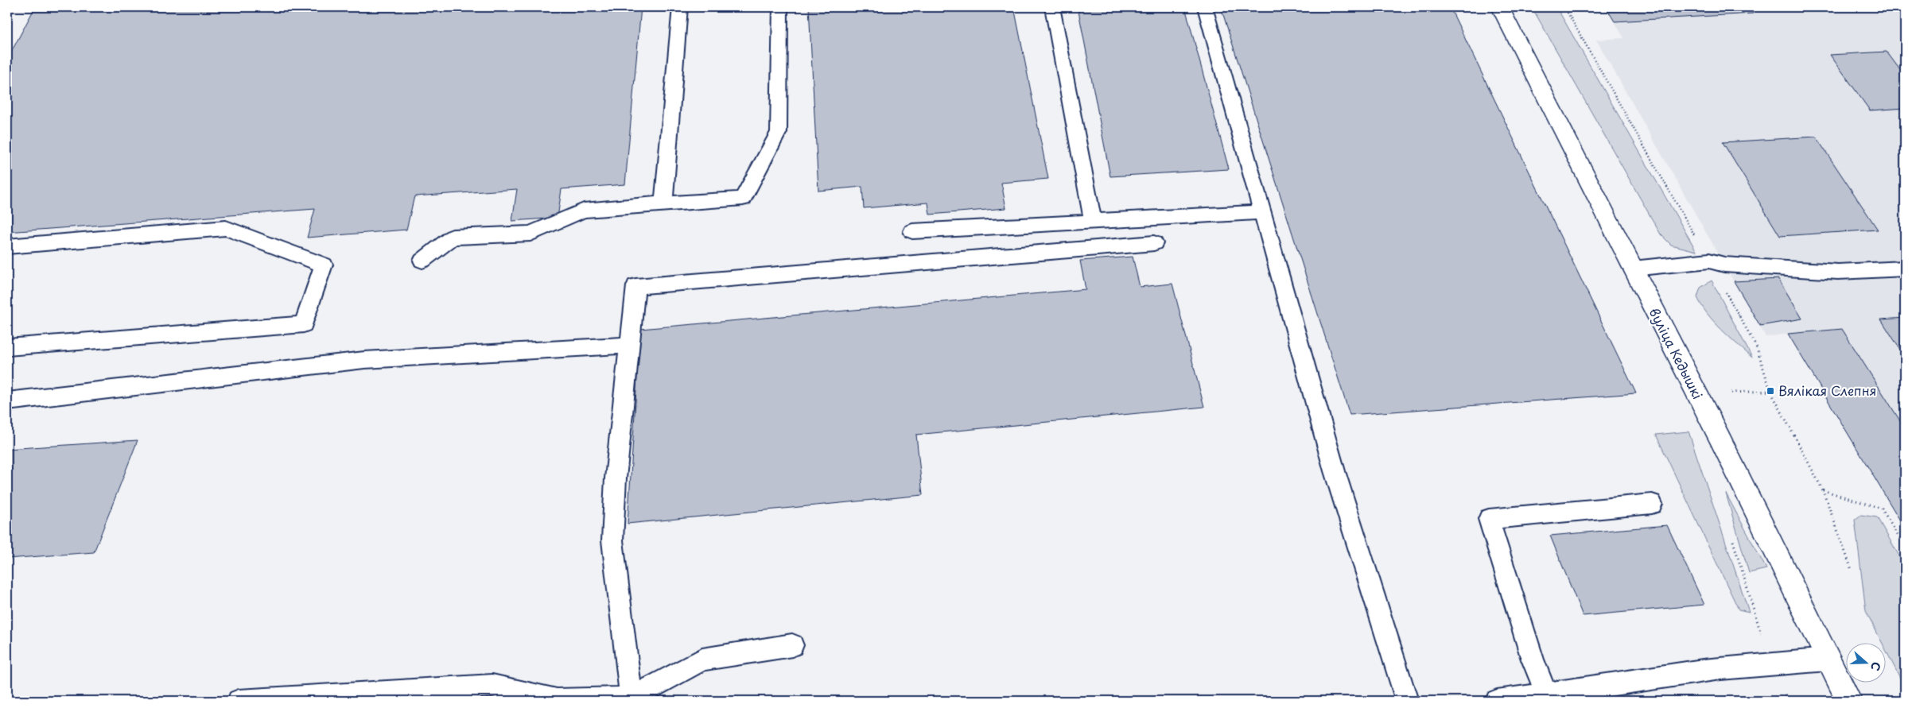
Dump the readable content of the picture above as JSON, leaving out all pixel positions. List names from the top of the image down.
{
  "streets": {
    "street": ["вуліца Кедышкі"]
  },
  "places": {
    "transit": ["Вялікая Слепня"]
  },
  "north": "right"
}
